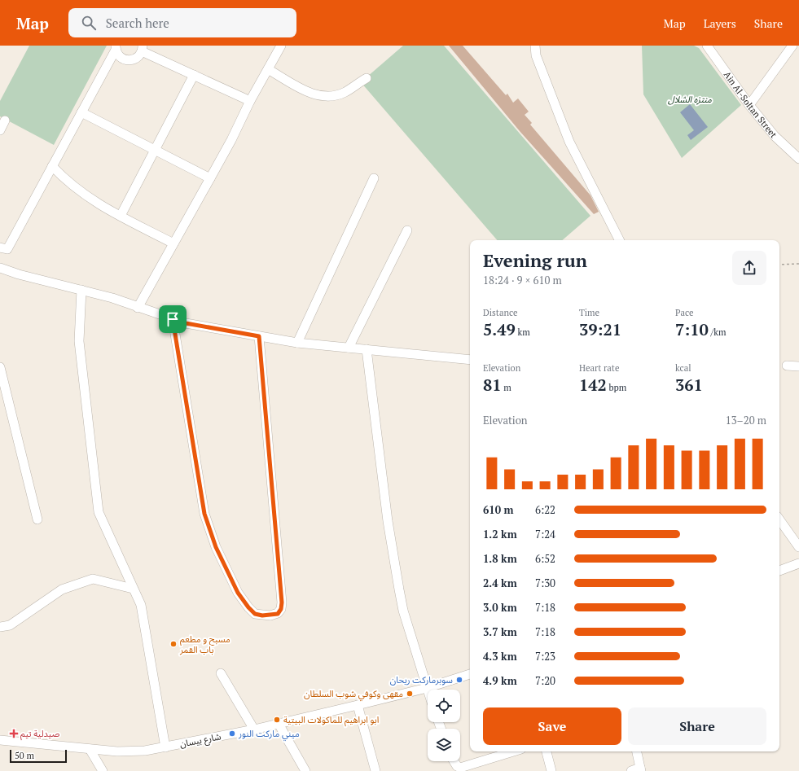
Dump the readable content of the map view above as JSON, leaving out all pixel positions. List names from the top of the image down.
{
  "streets": {
    "street": ["Ain Al-Soltan Street", "شارع بيسان"]
  },
  "parks": ["منتزه الشلال"],
  "places": {
    "other": [
      "مسبح و مطعم باب القمر",
      "سوبرماركت ريحان",
      "مقهى وكوفي شوب السلطان",
      "ابو ابراهيم للماكولات البيتية",
      "ميني ماركت النور"
    ],
    "health": ["صيدلية تيم"]
  },
  "scale_bar": "50 m",
  "page": {
    "header": "Map",
    "search": "Search here",
    "nav": ["Map", "Layers", "Share"],
    "heading": ["Evening run", "18:24 · 9 × 610 m"],
    "stats": [
      ["Distance", "5.49 km"],
      ["Time", "39:21"],
      ["Pace", "7:10 /km"],
      ["Elevation", "81 m"],
      ["Heart rate", "142 bpm"],
      ["kcal", "361"]
    ],
    "chart": ["Elevation", "13–20 m"],
    "list": [
      {
        "name": "610 m",
        "note": "6:22"
      },
      {
        "name": "1.2 km",
        "note": "7:24"
      },
      {
        "name": "1.8 km",
        "note": "6:52"
      },
      {
        "name": "2.4 km",
        "note": "7:30"
      },
      {
        "name": "3.0 km",
        "note": "7:18"
      },
      {
        "name": "3.7 km",
        "note": "7:18"
      },
      {
        "name": "4.3 km",
        "note": "7:23"
      },
      {
        "name": "4.9 km",
        "note": "7:20"
      }
    ],
    "buttons": ["Save", "Share"],
    "scale": "50 m"
  }
}
